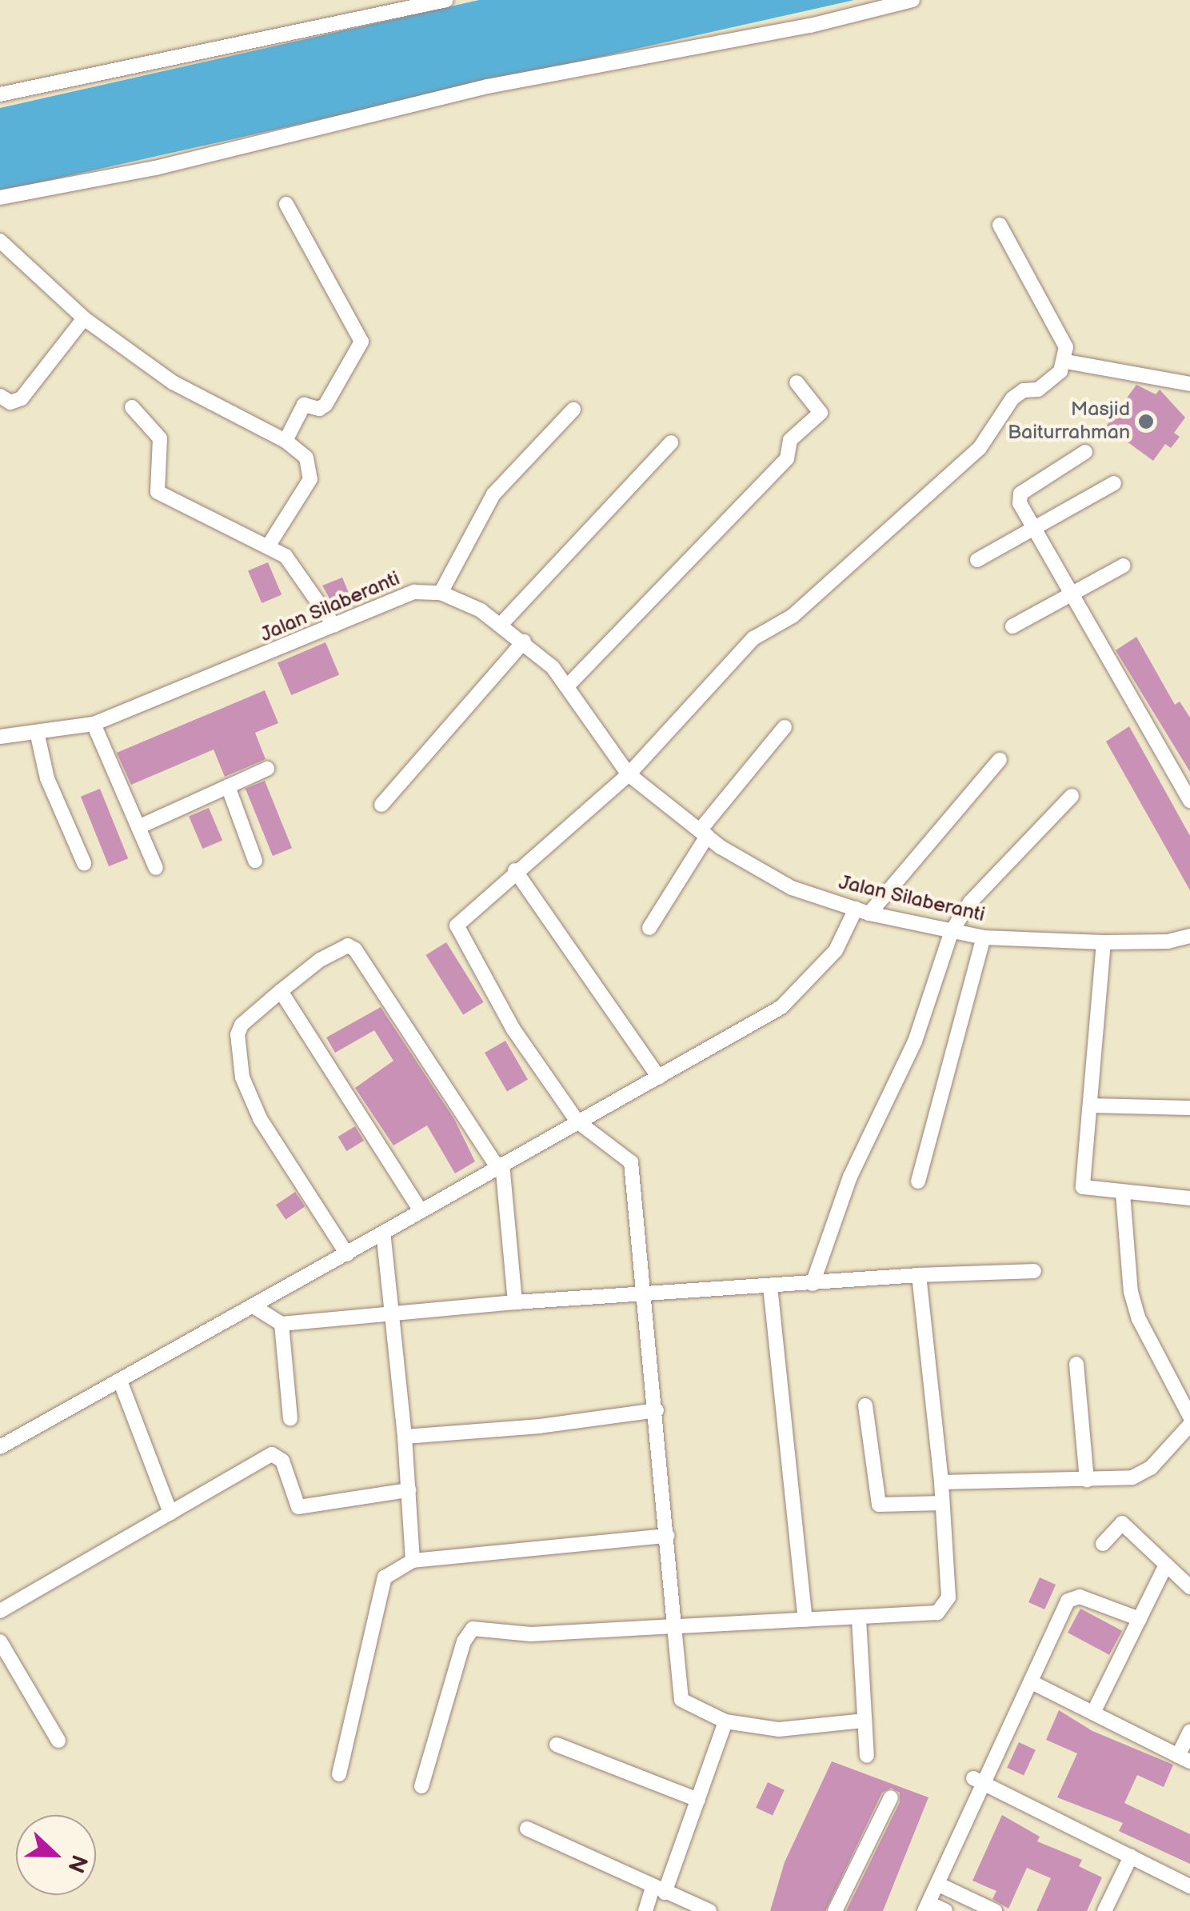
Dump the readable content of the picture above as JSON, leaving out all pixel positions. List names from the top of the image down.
{
  "streets": {
    "street": ["Jalan Silaberanti"]
  },
  "places": ["Masjid Baiturrahman"],
  "north": "right"
}
